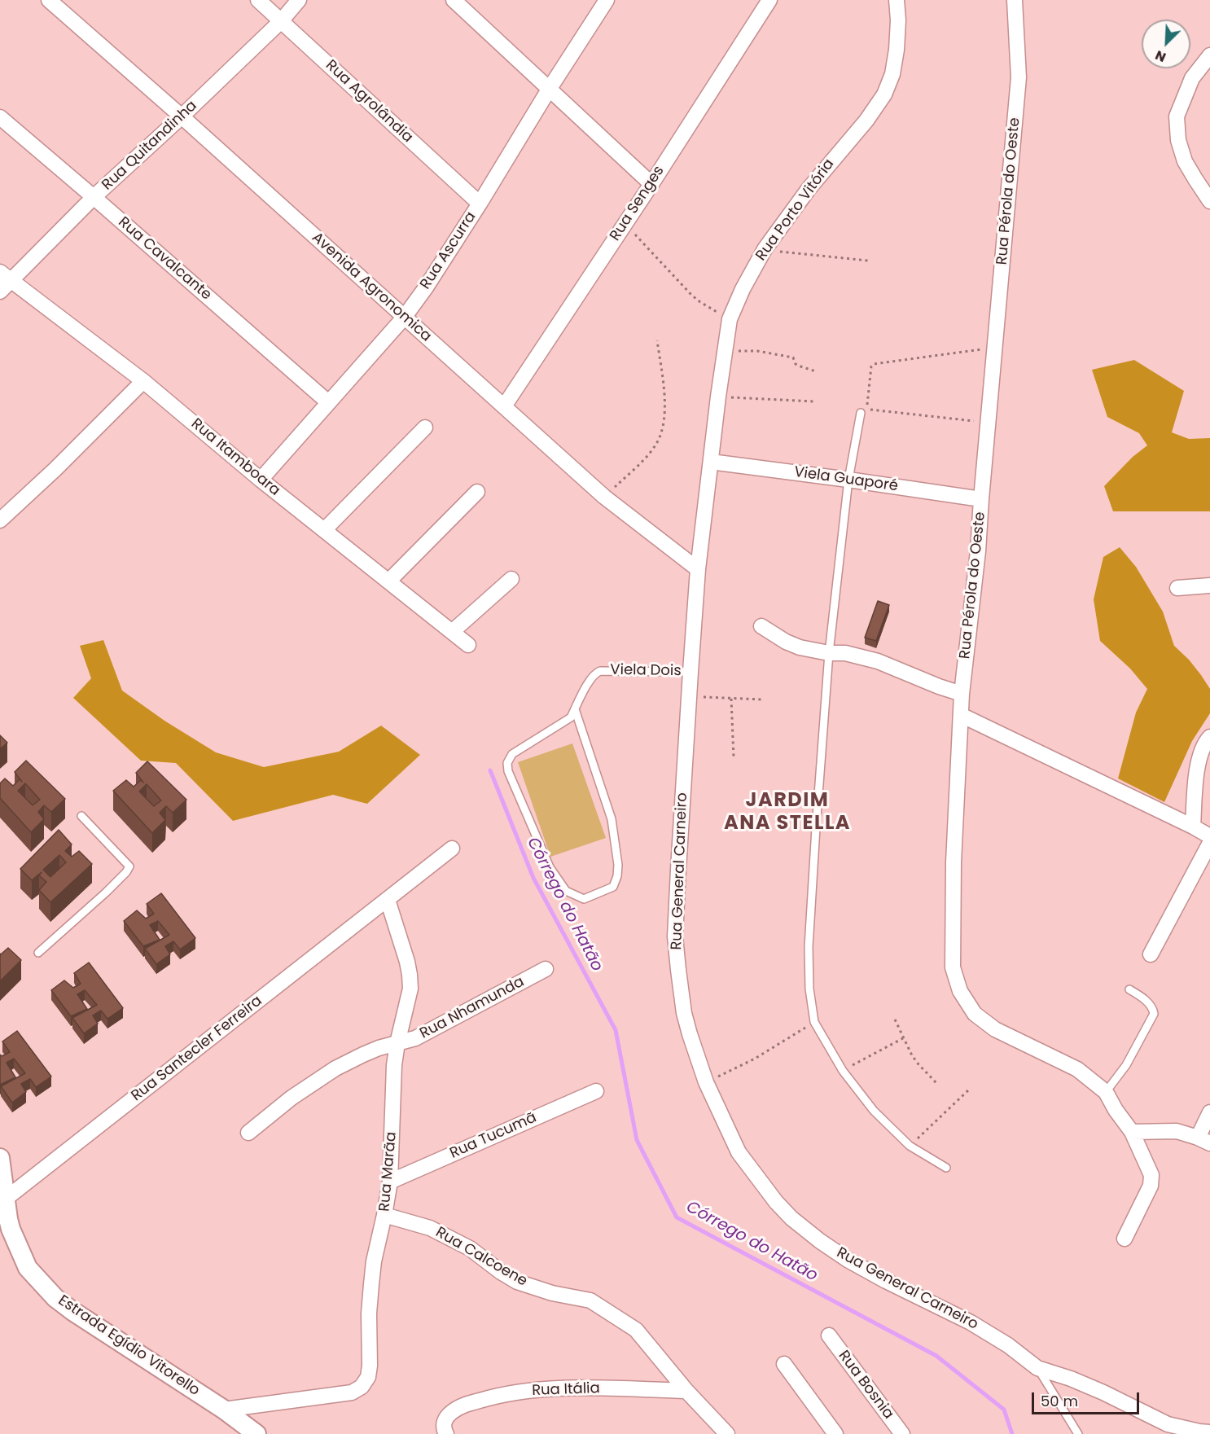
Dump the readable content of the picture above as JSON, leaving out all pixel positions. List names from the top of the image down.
{
  "streets": {
    "street": [
      "Rua Agrolândia",
      "Rua Quitandinha",
      "Rua Pérola do Oeste",
      "Rua Senges",
      "Rua Porto Vitória",
      "Rua Ascurra",
      "Rua Cavalcante",
      "Avenida Agronomica",
      "Rua Itamboara",
      "Viela Guaporé",
      "Rua General Carneiro",
      "Rua Nhamunda",
      "Rua Santecler Ferreira",
      "Rua Tucumã",
      "Rua Marãa",
      "Rua Calcoene",
      "Estrada Egídio Vitorello",
      "Rua Bosnia",
      "Rua Itália"
    ],
    "lane": ["Viela Dois"]
  },
  "crossings": [
    ["Rua Agrolândia", "Rua Quitandinha"],
    ["Rua Agrolândia", "Rua Ascurra"],
    ["Rua Quitandinha", "Rua Cavalcante"],
    ["Rua Quitandinha", "Avenida Agronomica"],
    ["Rua Quitandinha", "Rua Itamboara"],
    ["Rua Pérola do Oeste", "Viela Guaporé"],
    ["Rua Senges", "Avenida Agronomica"],
    ["Rua Porto Vitória", "Viela Guaporé"],
    ["Rua Porto Vitória", "Rua General Carneiro"],
    ["Rua Ascurra", "Rua Cavalcante"],
    ["Rua Ascurra", "Avenida Agronomica"],
    ["Rua Ascurra", "Rua Itamboara"],
    ["Avenida Agronomica", "Rua General Carneiro"],
    ["Viela Guaporé", "Rua General Carneiro"],
    ["Viela Dois", "Rua General Carneiro"],
    ["Rua Nhamunda", "Rua Marãa"],
    ["Rua Santecler Ferreira", "Rua Marãa"],
    ["Rua Santecler Ferreira", "Estrada Egídio Vitorello"],
    ["Rua Tucumã", "Rua Marãa"],
    ["Rua Marãa", "Rua Calcoene"],
    ["Rua Marãa", "Estrada Egídio Vitorello"],
    ["Rua Calcoene", "Rua Itália"]
  ],
  "districts": ["JARDIM ANA STELLA"],
  "water": ["Córrego do Hatão"],
  "scale_bar": "50 m",
  "north": "bottom left"
}
